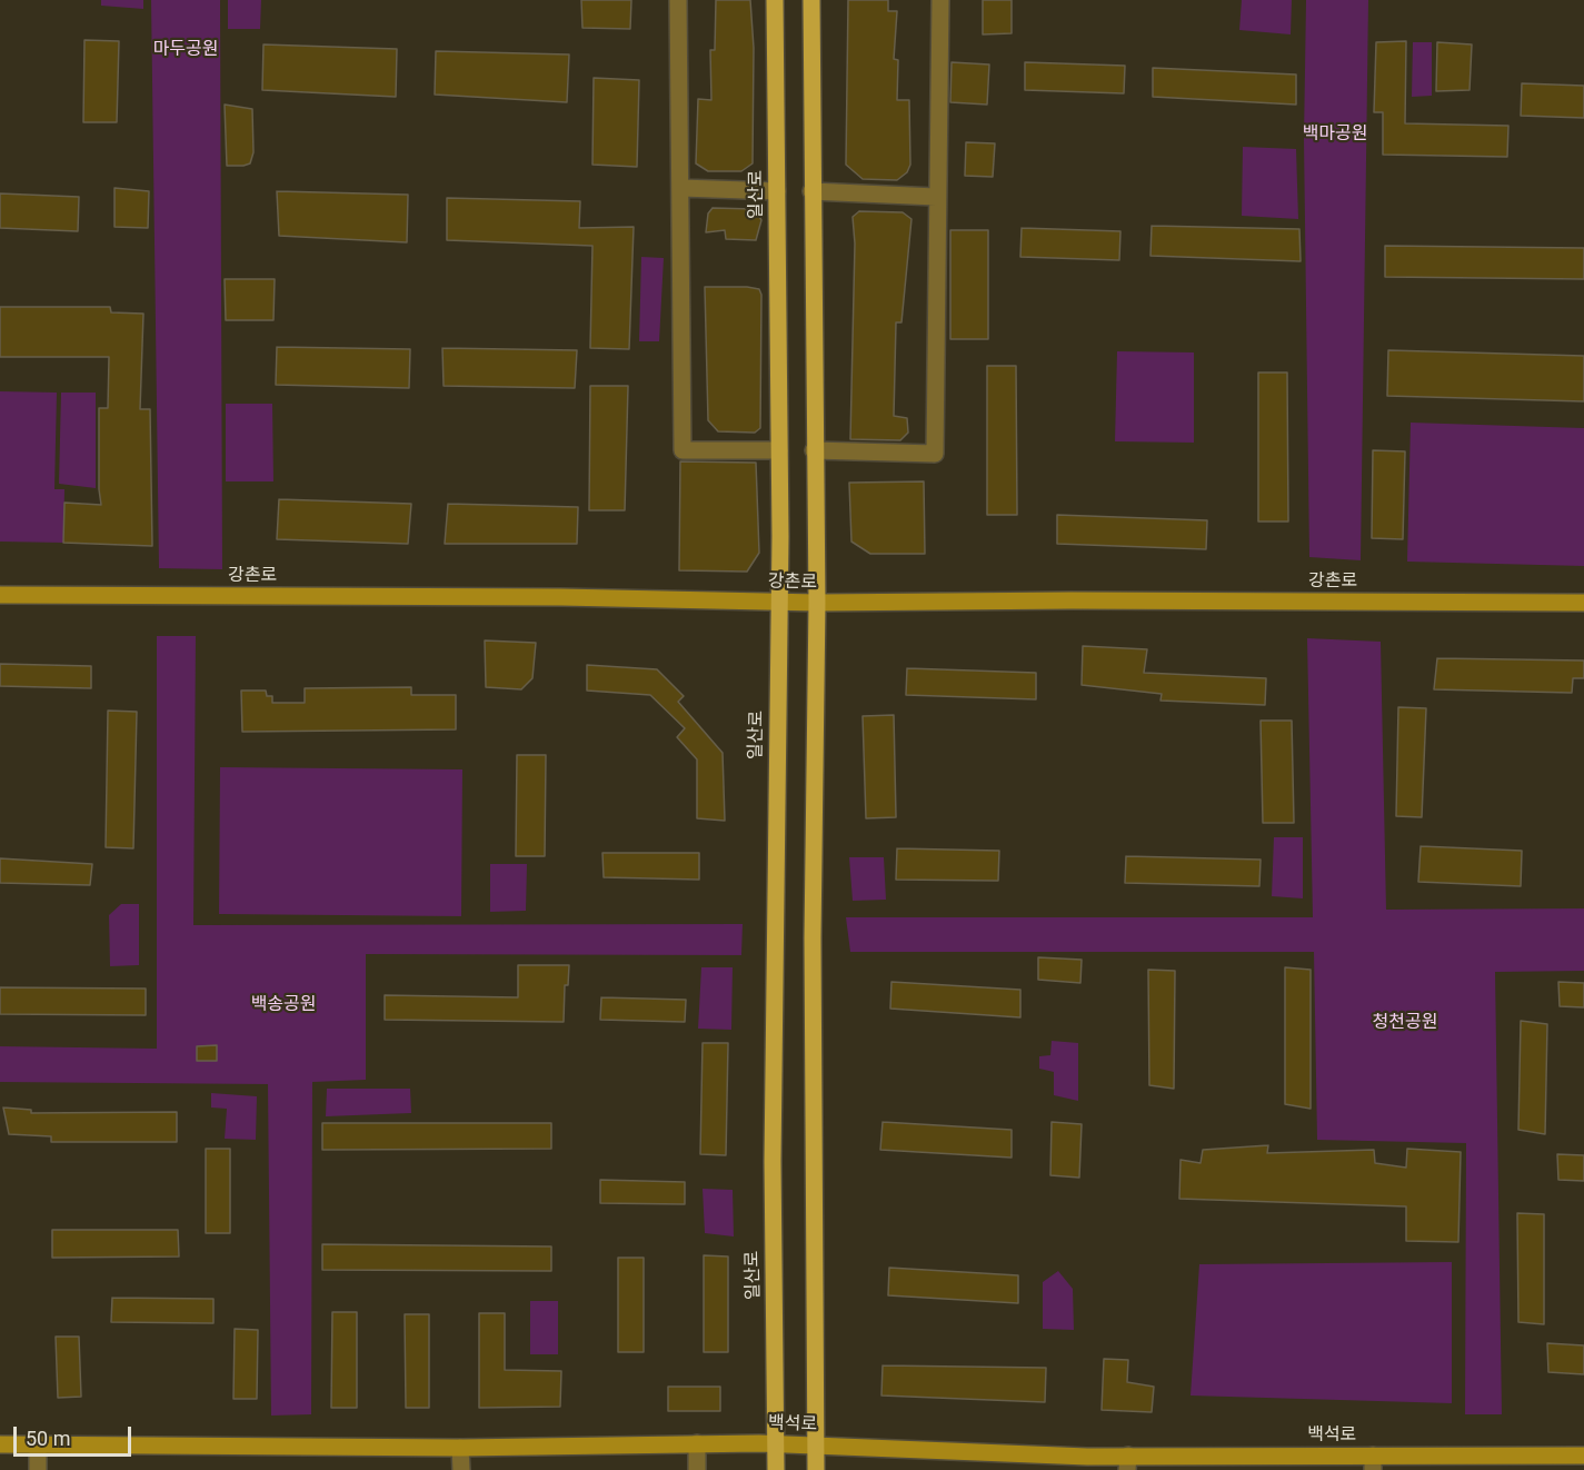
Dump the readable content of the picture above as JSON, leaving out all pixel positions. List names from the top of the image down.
{
  "streets": {
    "main road": ["일산로", "강촌로", "백석로"]
  },
  "crossings": [
    ["일산로", "강촌로"],
    ["일산로", "백석로"]
  ],
  "parks": [
    "마두공원",
    "백마공원",
    "백송공원",
    "청천공원"
  ],
  "scale_bar": "50 m"
}
